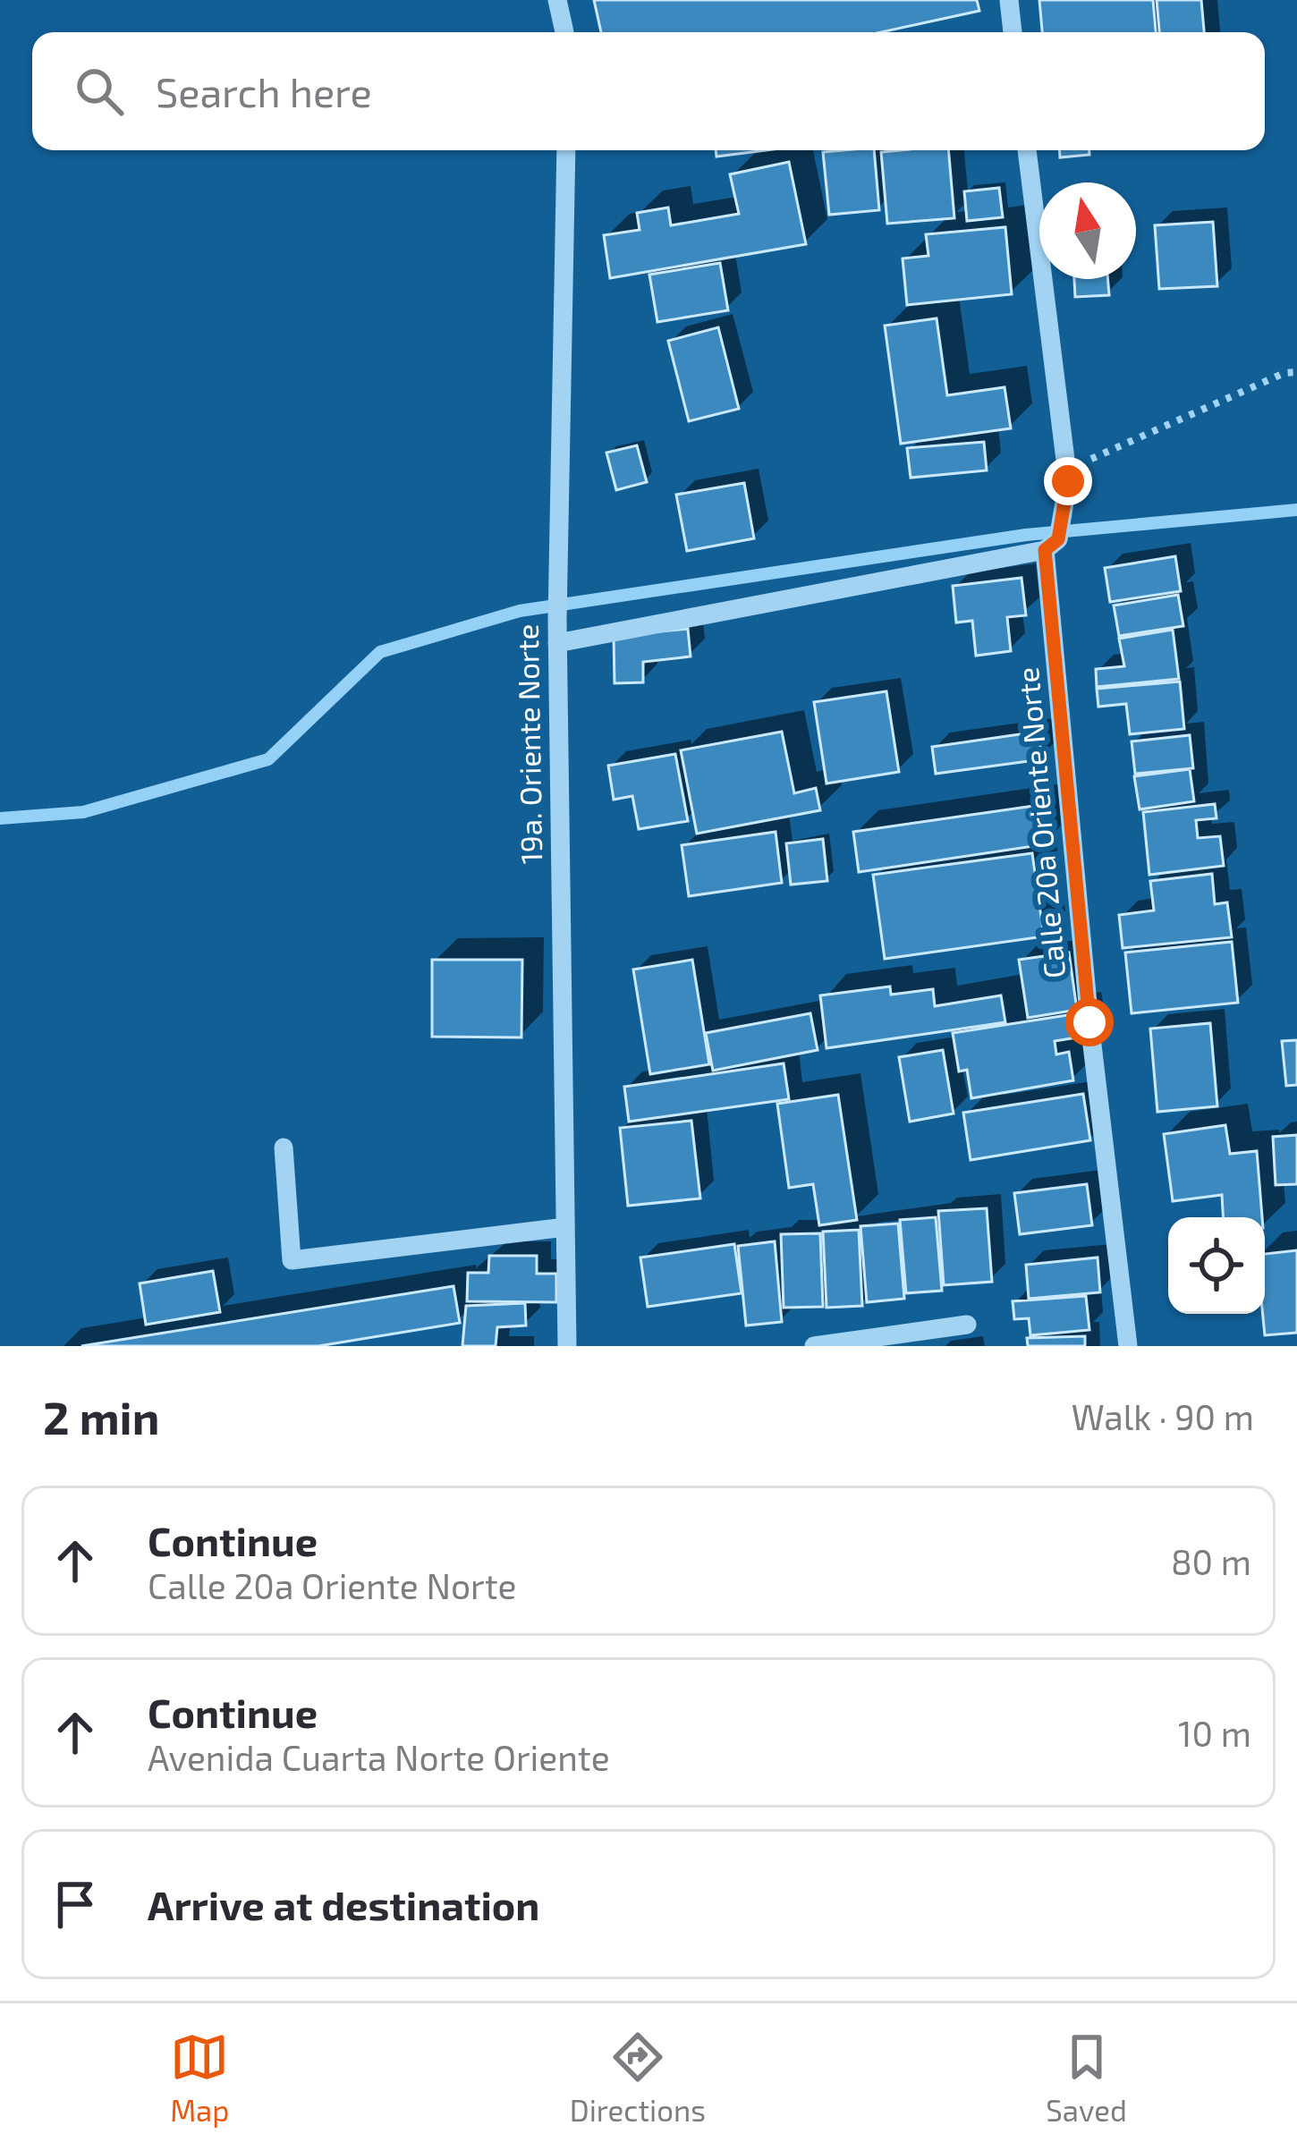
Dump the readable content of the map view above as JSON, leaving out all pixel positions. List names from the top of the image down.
{
  "streets": {
    "street": ["19a. Oriente Norte", "Calle 20a Oriente Norte"]
  },
  "north": "top",
  "page": {
    "search": "Search here",
    "heading": ["2 min", "Walk · 90 m"],
    "list": [
      ["Continue", "Calle 20a Oriente Norte", "80 m"],
      ["Continue", "Avenida Cuarta Norte Oriente", "10 m"],
      "Arrive at destination"
    ],
    "nav": ["Map", "Directions", "Saved"]
  }
}
